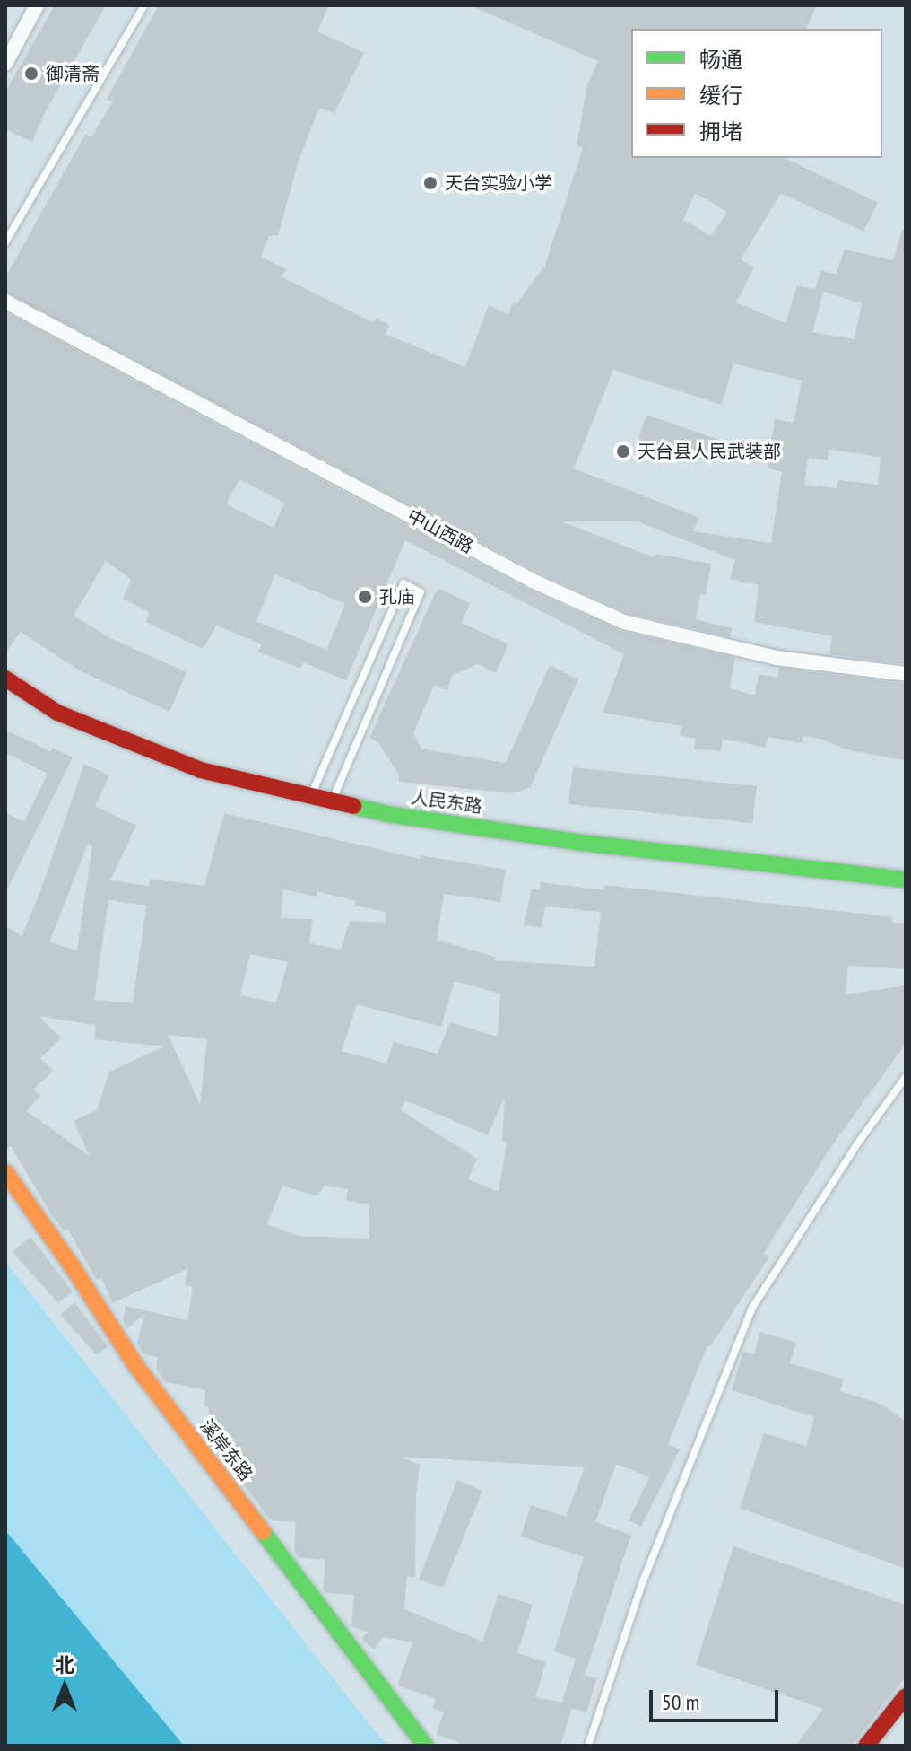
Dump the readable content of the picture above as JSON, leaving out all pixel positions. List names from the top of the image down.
{
  "streets": {
    "main road": ["人民东路", "溪岸东路"],
    "street": ["中山西路"]
  },
  "places": [
    "御清斋",
    "天台实验小学",
    "天台县人民武装部",
    "孔庙"
  ],
  "legend": ["畅通", "缓行", "拥堵"],
  "scale_bar": "50 m",
  "north": "top"
}
